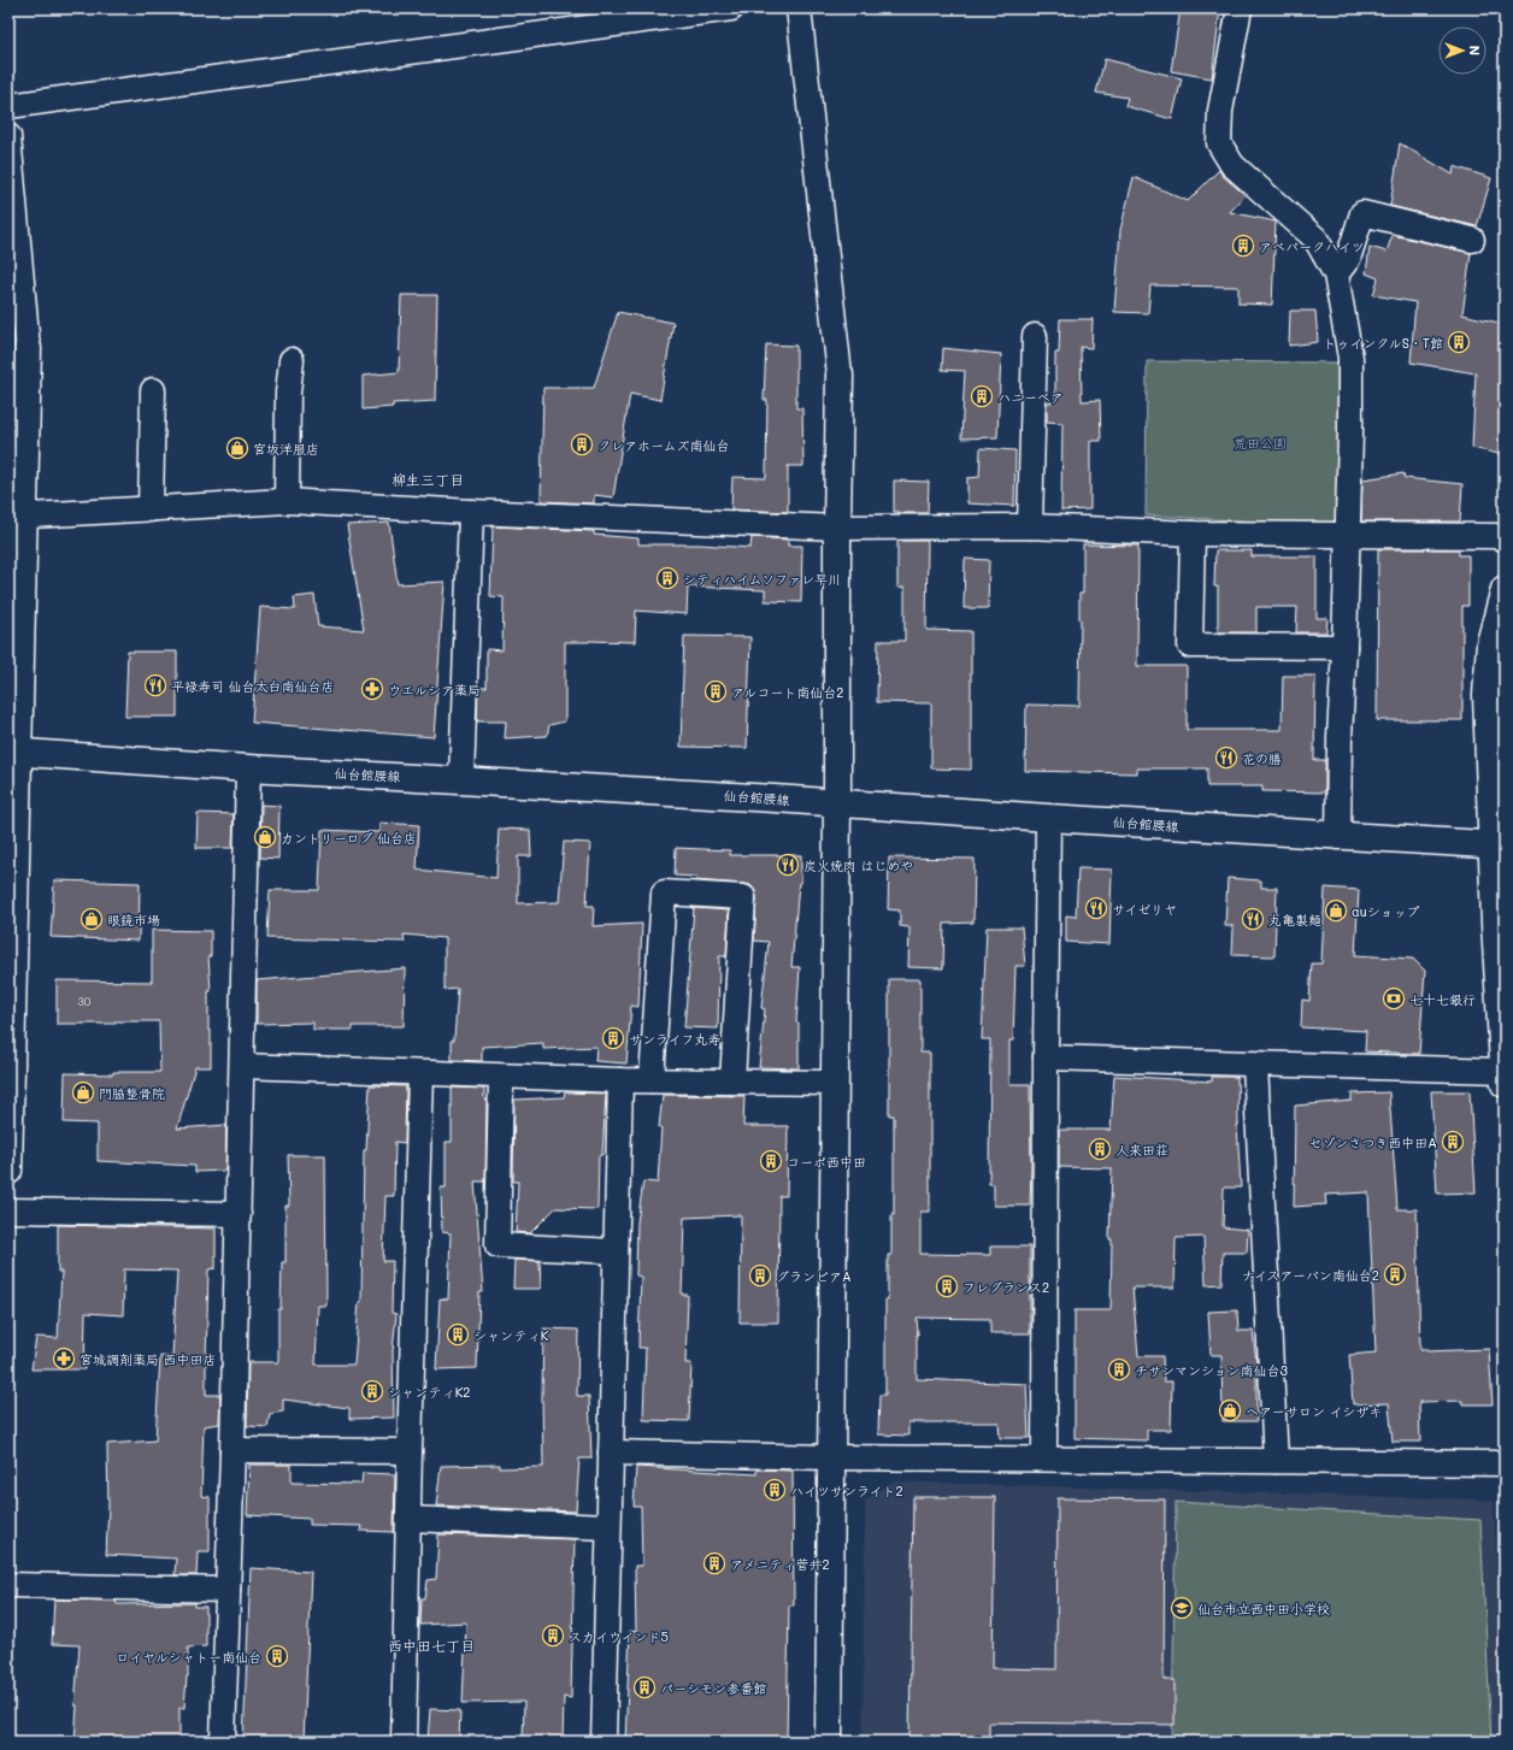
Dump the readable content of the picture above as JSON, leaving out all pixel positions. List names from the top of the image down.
{
  "streets": {
    "street": ["仙台館腰線"]
  },
  "districts": ["柳生三丁目", "西中田七丁目"],
  "parks": ["荒田公園"],
  "places": {
    "building": [
      "アベパークハイツ",
      "トゥインクルS・T館",
      "ハニーベア",
      "クレアホームズ南仙台",
      "シティハイムソファレ早川",
      "アルコート南仙台2",
      "サンライフ丸寿",
      "セゾンさつき西中田A",
      "人来田荘",
      "コーポ西中田",
      "ナイスアーバン南仙台2",
      "グランビアA",
      "フレグランス2",
      "シャンティK",
      "チサンマンション南仙台3",
      "シャンティK2",
      "ハイツサンライト2",
      "アメニティ菅井2",
      "スカイウインド5",
      "ロイヤルシャトー南仙台",
      "パーシモン参番館"
    ],
    "shop": [
      "宮坂洋服店",
      "カントリーログ 仙台店",
      "auショップ",
      "眼鏡市場",
      "門脇整骨院",
      "ヘアーサロン イシザキ"
    ],
    "restaurant": [
      "平禄寿司 仙台太白南仙台店",
      "花の膳",
      "炭火焼肉 はじめや",
      "サイゼリヤ",
      "丸亀製麺"
    ],
    "pharmacy": ["ウエルシア薬局", "宮城調剤薬局 西中田店"],
    "bank": ["七十七銀行"],
    "school or university": ["仙台市立西中田小学校"]
  },
  "house_numbers": ["30"],
  "north": "right"
}
